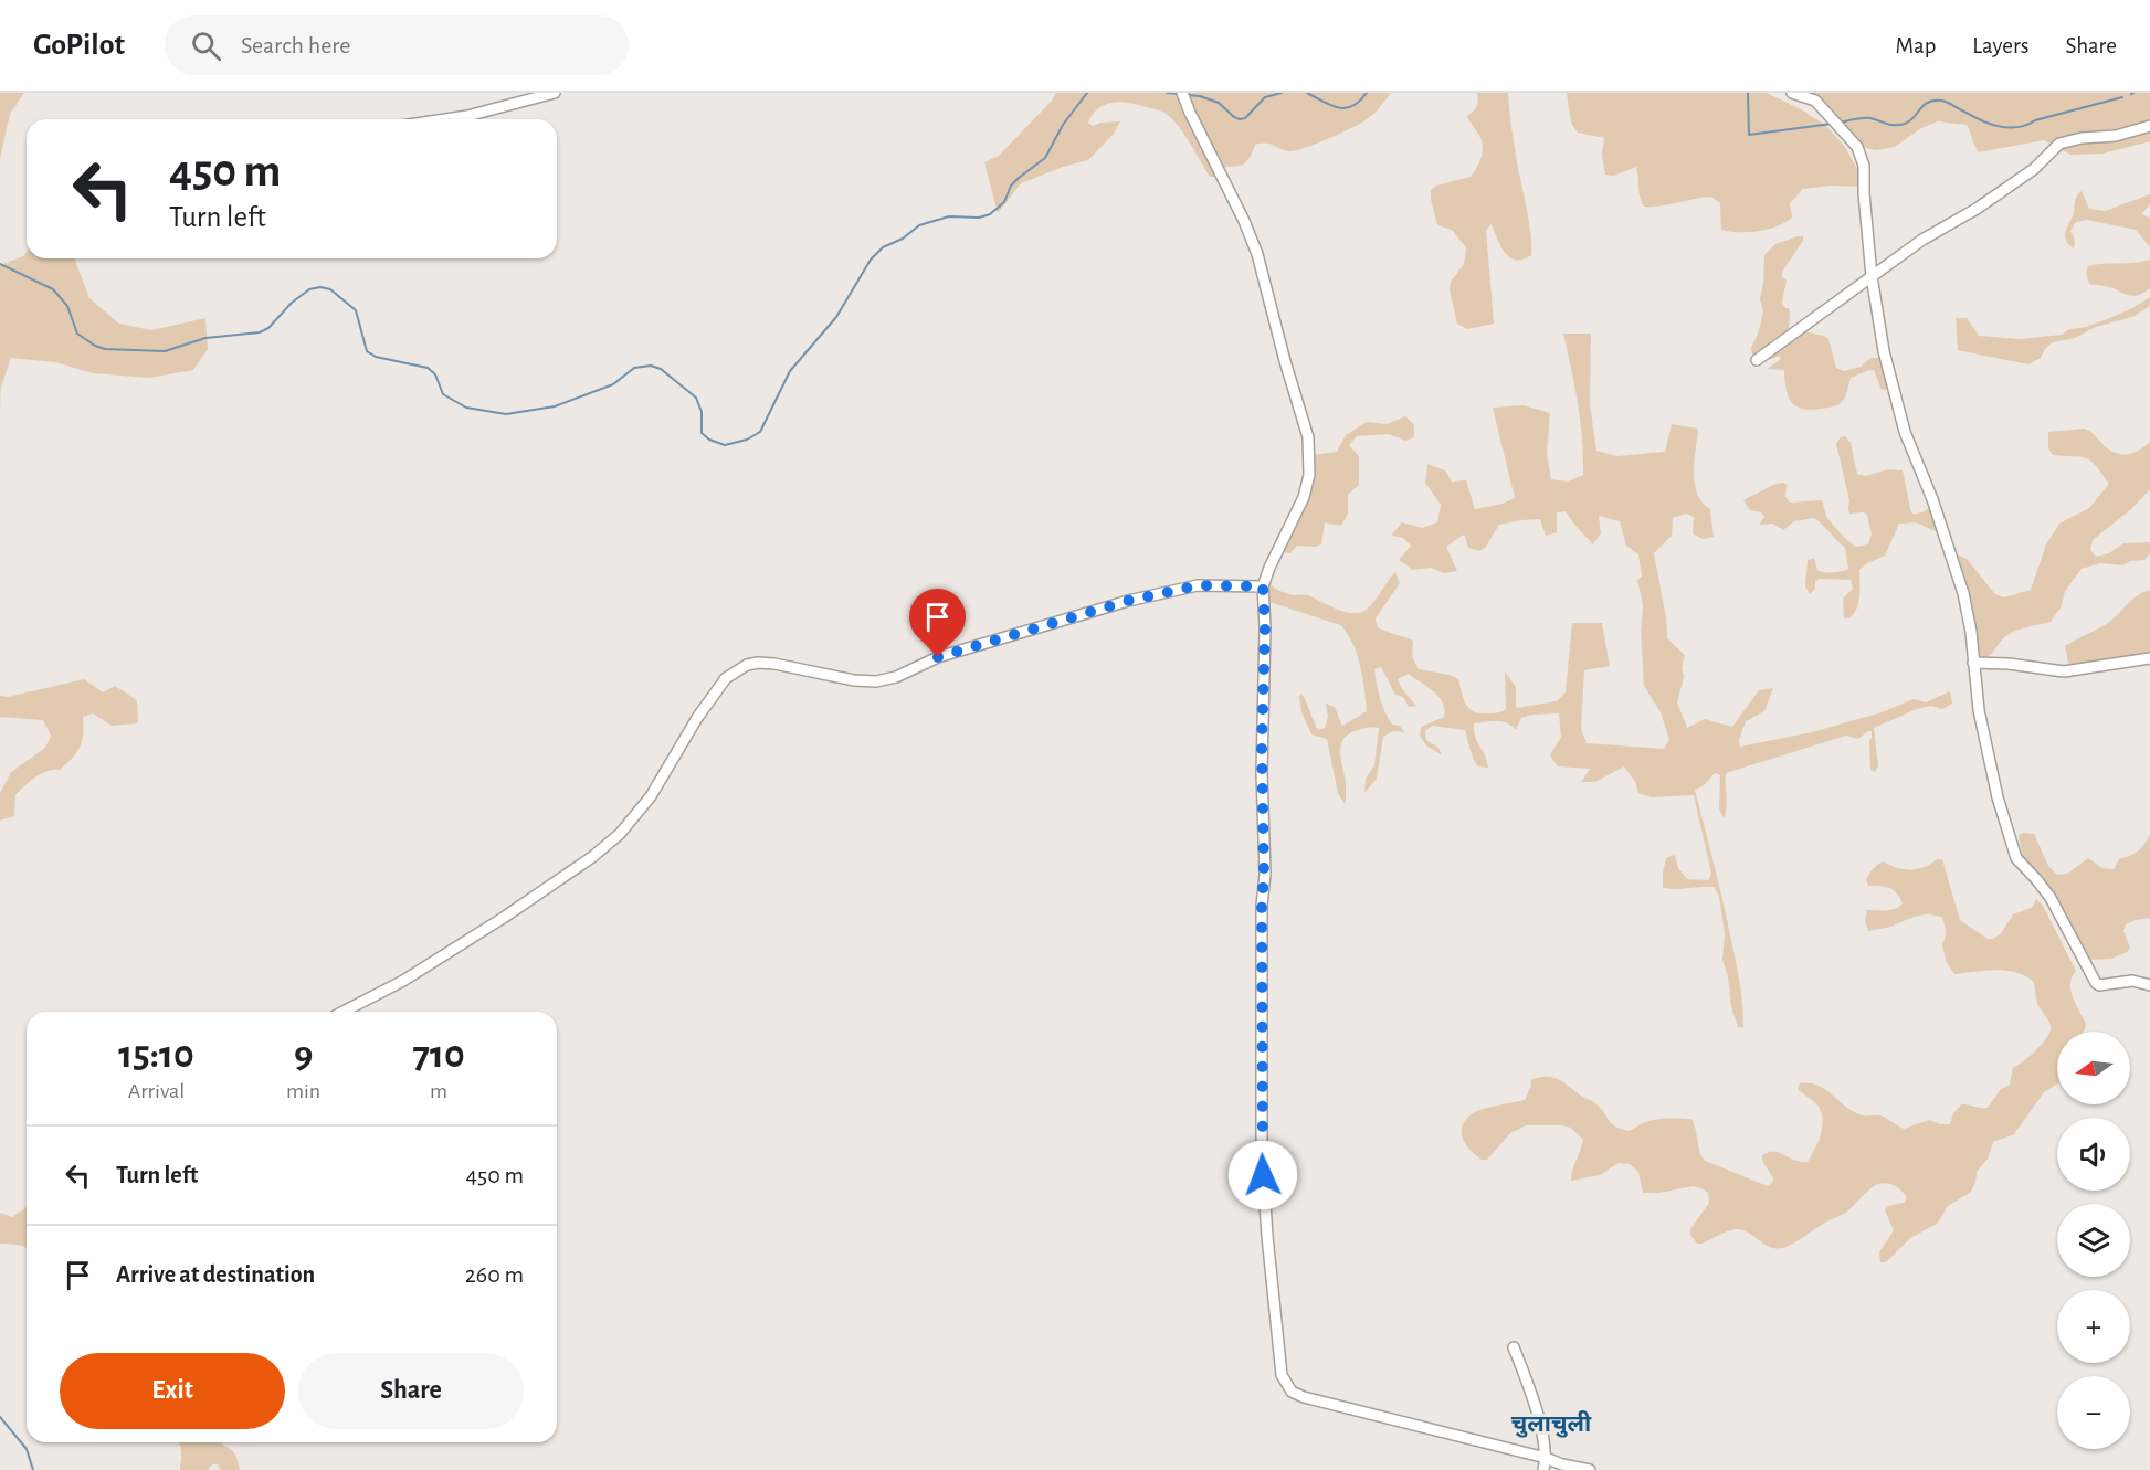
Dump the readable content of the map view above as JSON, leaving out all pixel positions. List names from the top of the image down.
{
  "districts": ["चुलाचुली"],
  "north": "left",
  "page": {
    "header": "GoPilot",
    "search": "Search here",
    "nav": ["Map", "Layers", "Share"],
    "turn": ["450 m", "Turn left"],
    "eta": [
      "15:10",
      "Arrival",
      "9",
      "min",
      "710",
      "m"
    ],
    "map_buttons": ["+", "−"],
    "list": [
      {
        "name": "Turn left",
        "value": "450 m"
      },
      {
        "name": "Arrive at destination",
        "value": "260 m"
      }
    ],
    "buttons": ["Exit", "Share"]
  }
}
